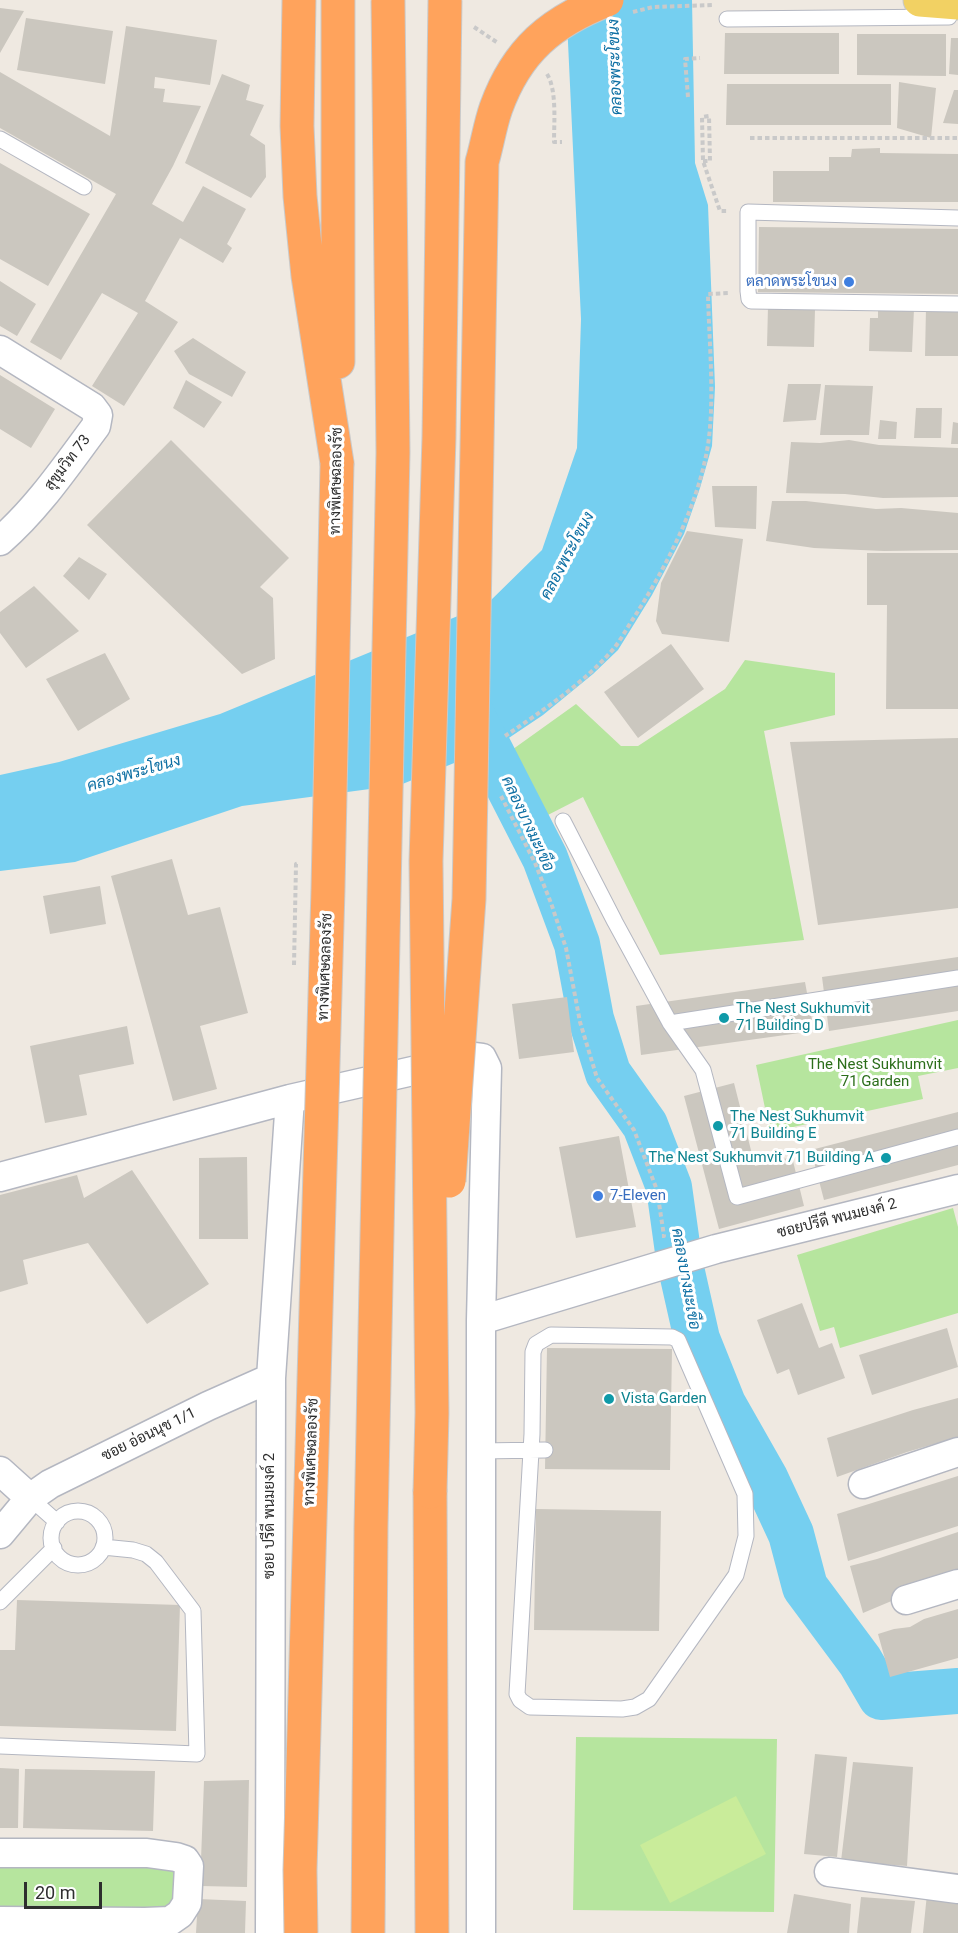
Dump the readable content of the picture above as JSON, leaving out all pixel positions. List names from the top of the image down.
{
  "streets": {
    "highway": ["ทางพิเศษฉลองรัช"],
    "street": [
      "สุขุมวิท 73",
      "ซอยปรีดี พนมยงค์ 2",
      "ซอย อ่อนนุช 1/1",
      "ซอย ปรีดี พนมยงค์ 2"
    ]
  },
  "crossings": [
    ["ซอย อ่อนนุช 1/1", "ซอย ปรีดี พนมยงค์ 2"]
  ],
  "water": ["คลองพระโขนง", "คลองบางมะเขือ"],
  "parks": ["The Nest Sukhumvit 71 Garden"],
  "places": [
    "ตลาดพระโขนง",
    "The Nest Sukhumvit 71 Building D",
    "The Nest Sukhumvit 71 Building E",
    "The Nest Sukhumvit 71 Building A",
    "7-Eleven",
    "Vista Garden"
  ],
  "scale_bar": "20 m"
}
